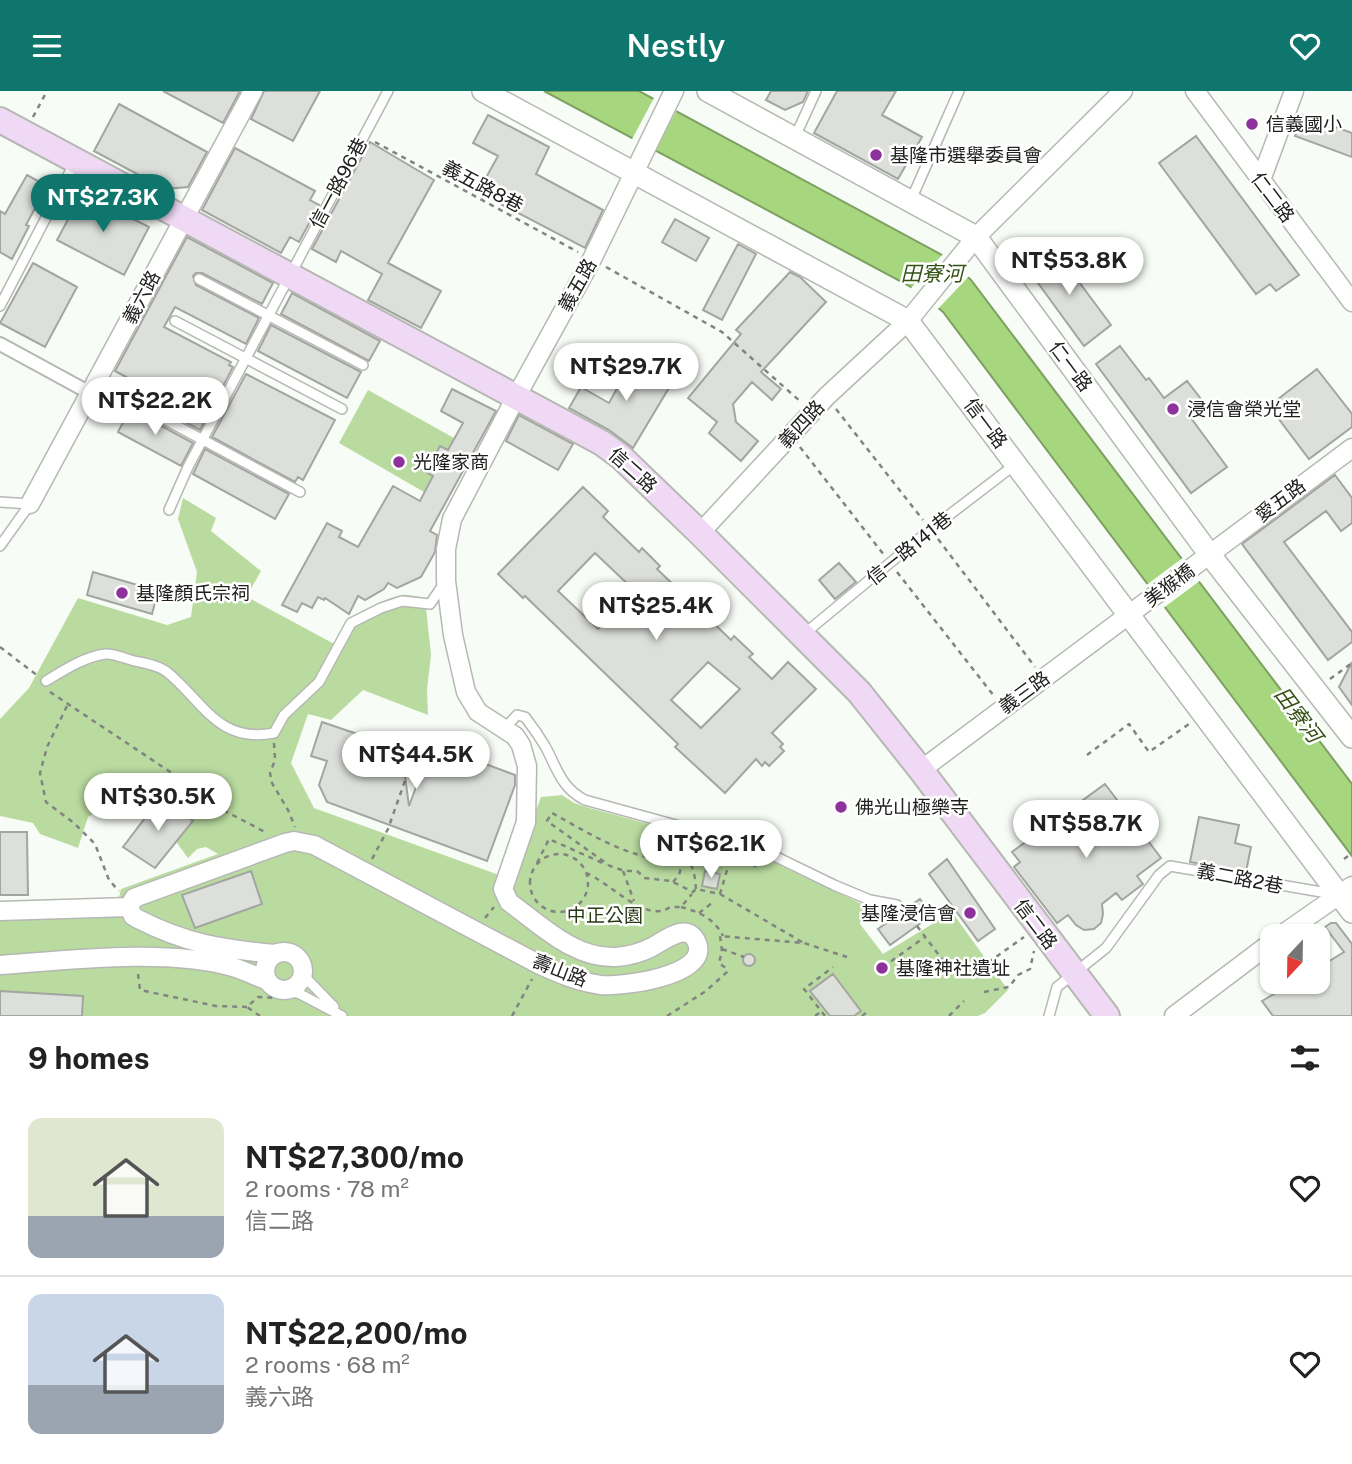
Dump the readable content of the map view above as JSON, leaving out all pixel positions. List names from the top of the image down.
{
  "streets": {
    "main road": ["信二路"],
    "street": [
      "仁二路",
      "義五路",
      "義六路",
      "仁一路",
      "信一路",
      "義四路",
      "愛五路",
      "美猴橋",
      "義三路",
      "壽山路"
    ],
    "lane": ["信一路96巷", "信一路141巷", "義二路2巷"],
    "path": ["義五路8巷"]
  },
  "crossings": [
    ["信一路96巷", "義五路8巷"],
    ["信一路96巷", "信二路"],
    ["義五路8巷", "義五路"],
    ["義五路8巷", "義四路"],
    ["義五路", "信一路"],
    ["義五路", "信二路"],
    ["義六路", "信二路"],
    ["仁一路", "義四路"],
    ["仁一路", "愛五路"],
    ["仁一路", "美猴橋"],
    ["信一路", "義四路"],
    ["信一路", "信一路141巷"],
    ["信一路", "美猴橋"],
    ["信一路", "義三路"],
    ["信一路", "義二路2巷"],
    ["義四路", "信二路"],
    ["信二路", "信一路141巷"],
    ["信二路", "義三路"],
    ["信二路", "義二路2巷"],
    ["愛五路", "美猴橋"],
    ["美猴橋", "義三路"]
  ],
  "water": ["田寮河"],
  "parks": ["中正公園"],
  "places": [
    "信義國小",
    "基隆市選舉委員會",
    "浸信會榮光堂",
    "光隆家商",
    "基隆顏氏宗祠",
    "佛光山極樂寺",
    "基隆浸信會",
    "基隆神社遺址"
  ],
  "north": "bottom",
  "page": {
    "header": "Nestly",
    "price": [
      "NT$27.3K",
      "NT$53.8K",
      "NT$29.7K",
      "NT$22.2K",
      "NT$25.4K",
      "NT$44.5K",
      "NT$30.5K",
      "NT$58.7K",
      "NT$62.1K"
    ],
    "heading": "9 homes",
    "list": [
      {
        "name": "NT$27,300/mo",
        "note": "2 rooms · 78 m² · 信二路"
      },
      {
        "name": "NT$22,200/mo",
        "note": "2 rooms · 68 m² · 義六路"
      }
    ]
  }
}
